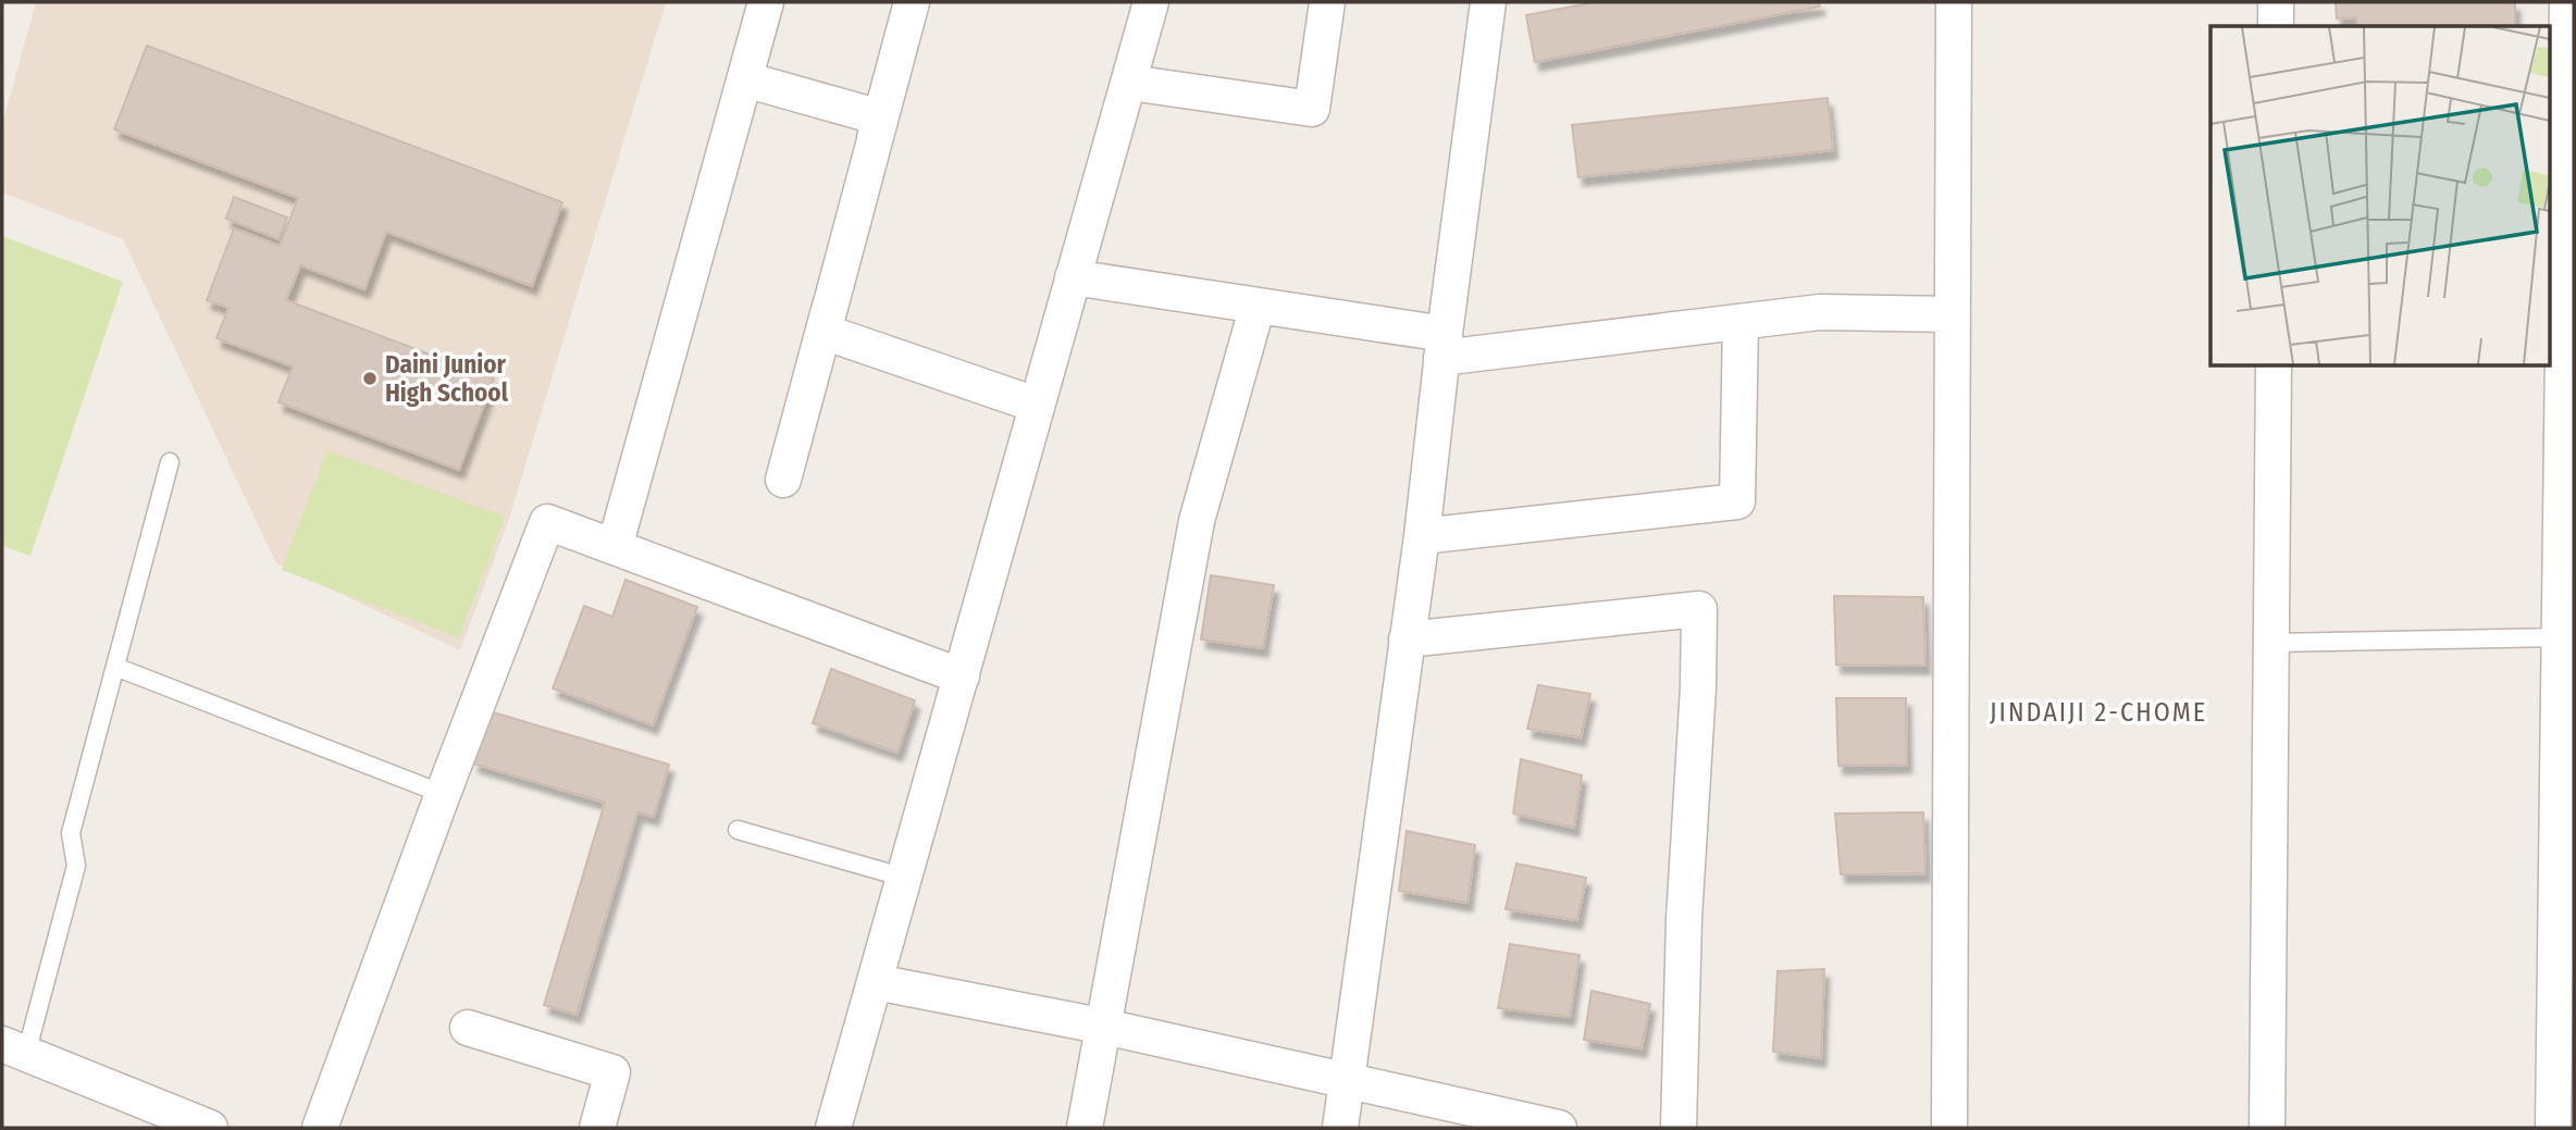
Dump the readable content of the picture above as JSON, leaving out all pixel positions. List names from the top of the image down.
{
  "districts": ["JINDAIJI 2-CHOME"],
  "places": ["Daini Junior High School"]
}
